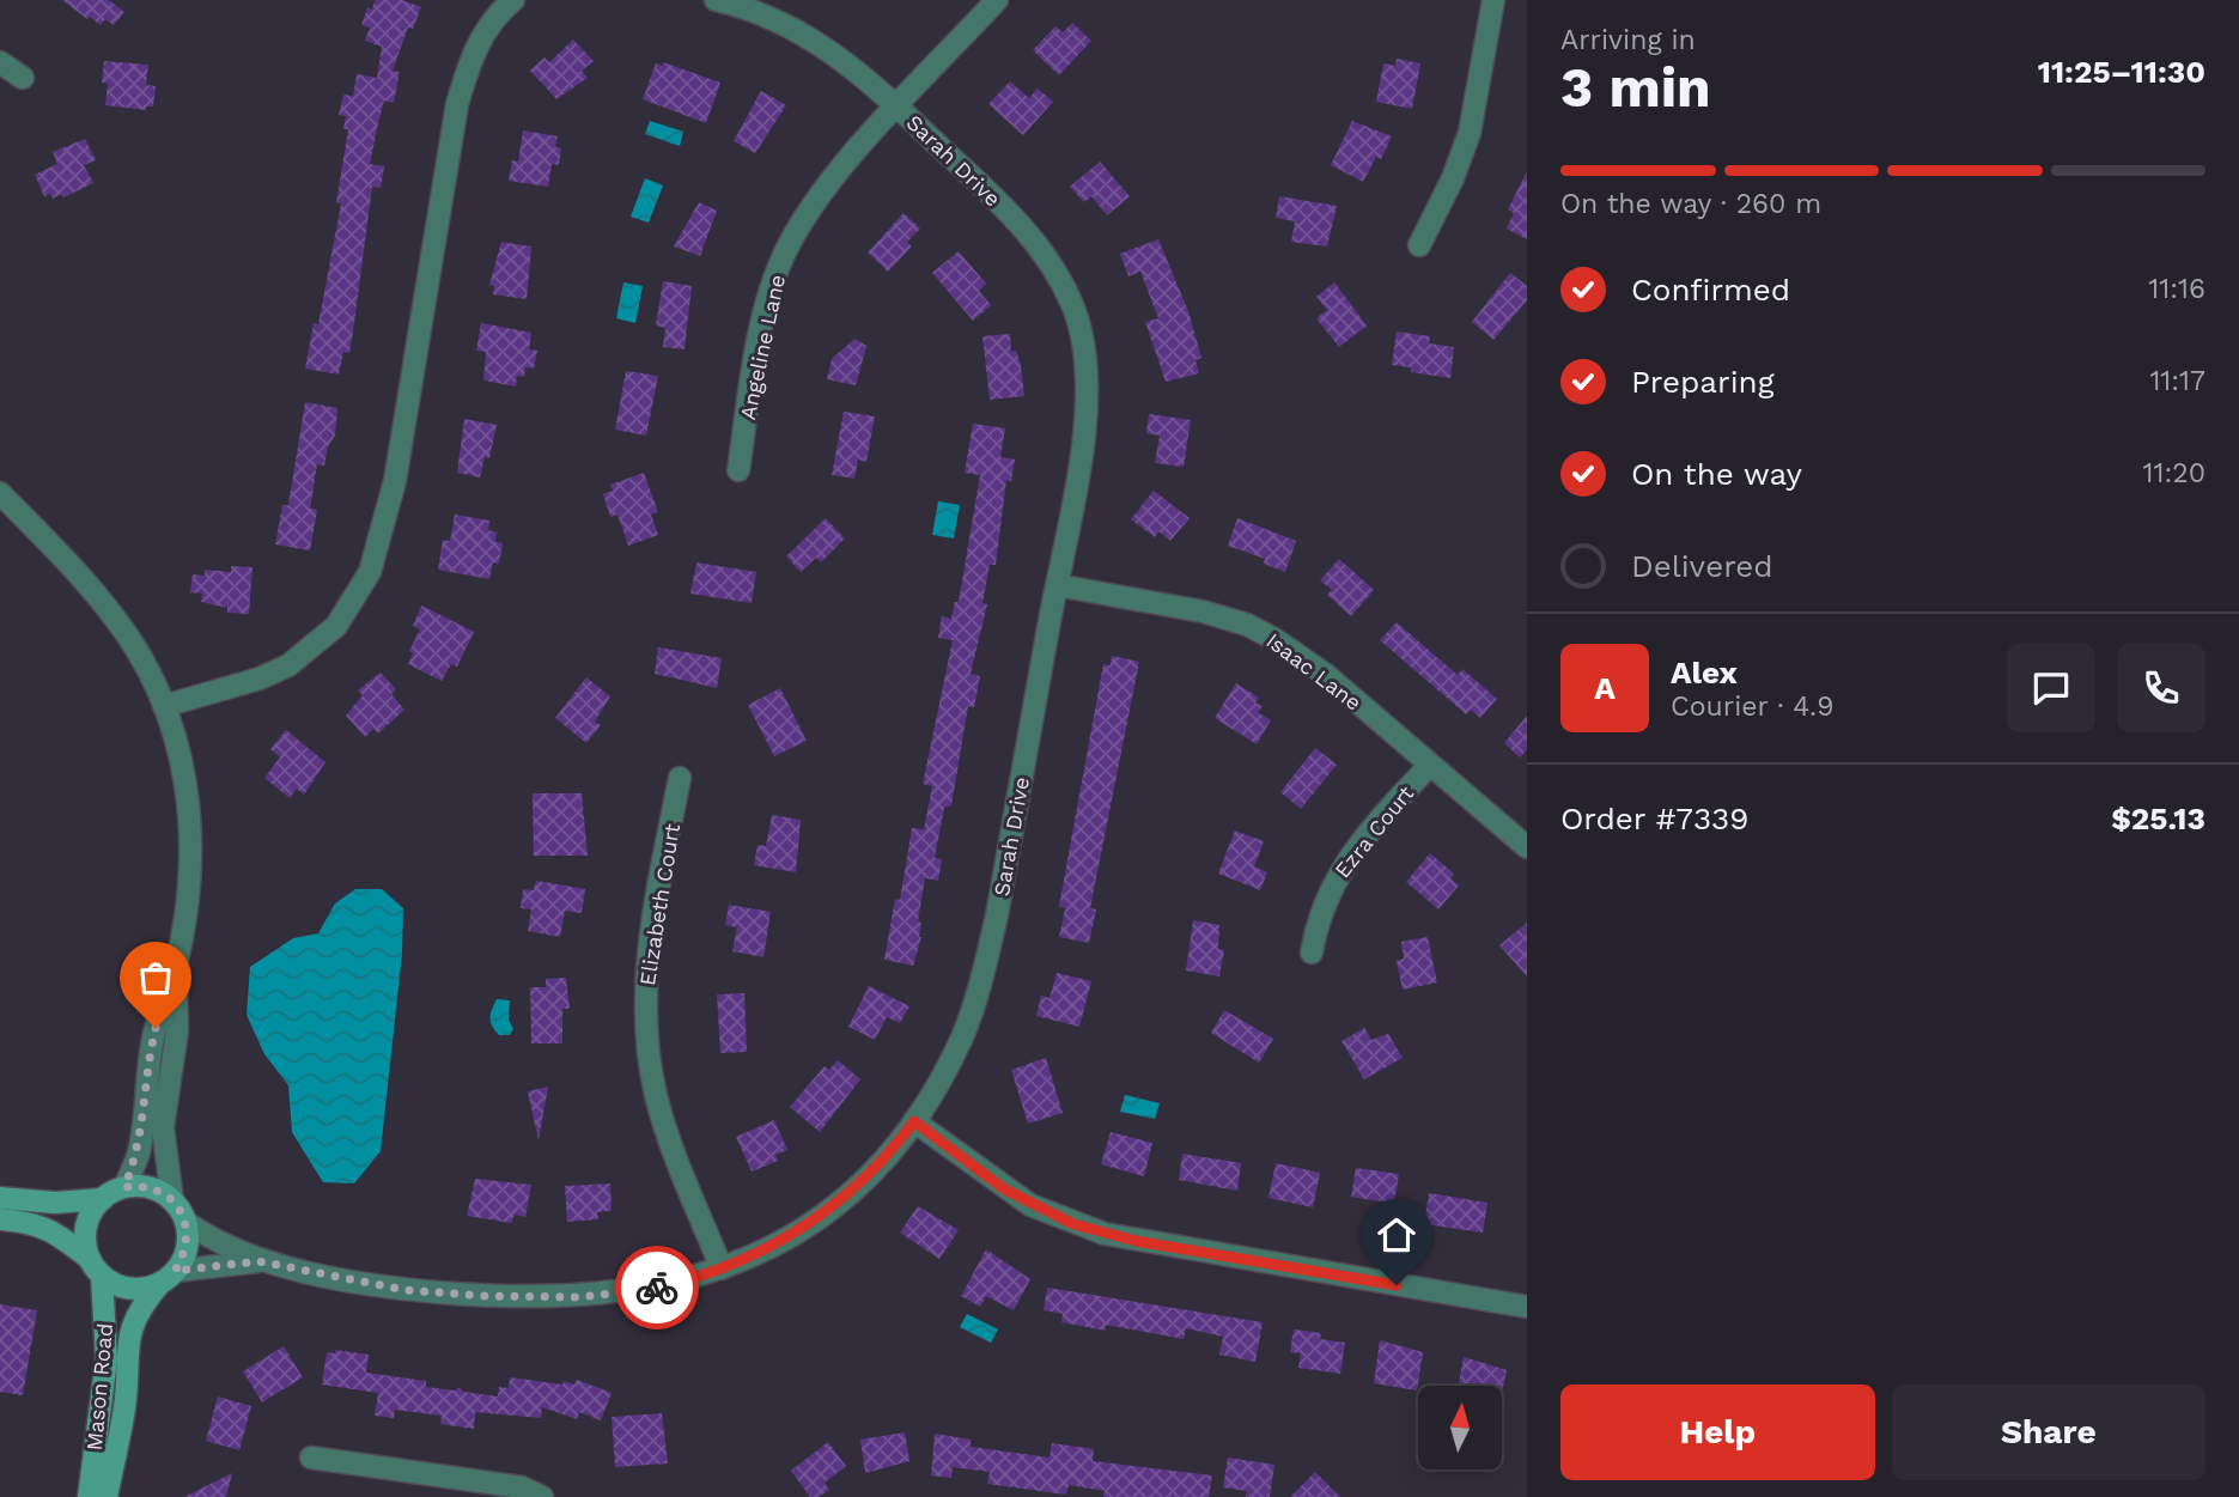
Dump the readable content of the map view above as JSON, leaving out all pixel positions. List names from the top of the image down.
{
  "streets": {
    "main road": ["Mason Road"],
    "street": [
      "Sarah Drive",
      "Angeline Lane",
      "Isaac Lane",
      "Ezra Court",
      "Elizabeth Court"
    ]
  },
  "crossings": [
    ["Sarah Drive", "Angeline Lane"],
    ["Sarah Drive", "Isaac Lane"],
    ["Sarah Drive", "Elizabeth Court"],
    ["Sarah Drive", "Mason Road"],
    ["Isaac Lane", "Ezra Court"]
  ],
  "north": "top",
  "page": {
    "heading": ["3 min", "Arriving in", "11:25–11:30"],
    "panel": [
      "Alex",
      "Courier · 4.9",
      "Order #7339",
      "$25.13"
    ],
    "bar": "On the way · 260 m",
    "list": [
      ["Confirmed", "11:16"],
      ["Preparing", "11:17"],
      ["On the way", "11:20"],
      "Delivered"
    ],
    "round": "A",
    "buttons": ["Help", "Share"]
  }
}
